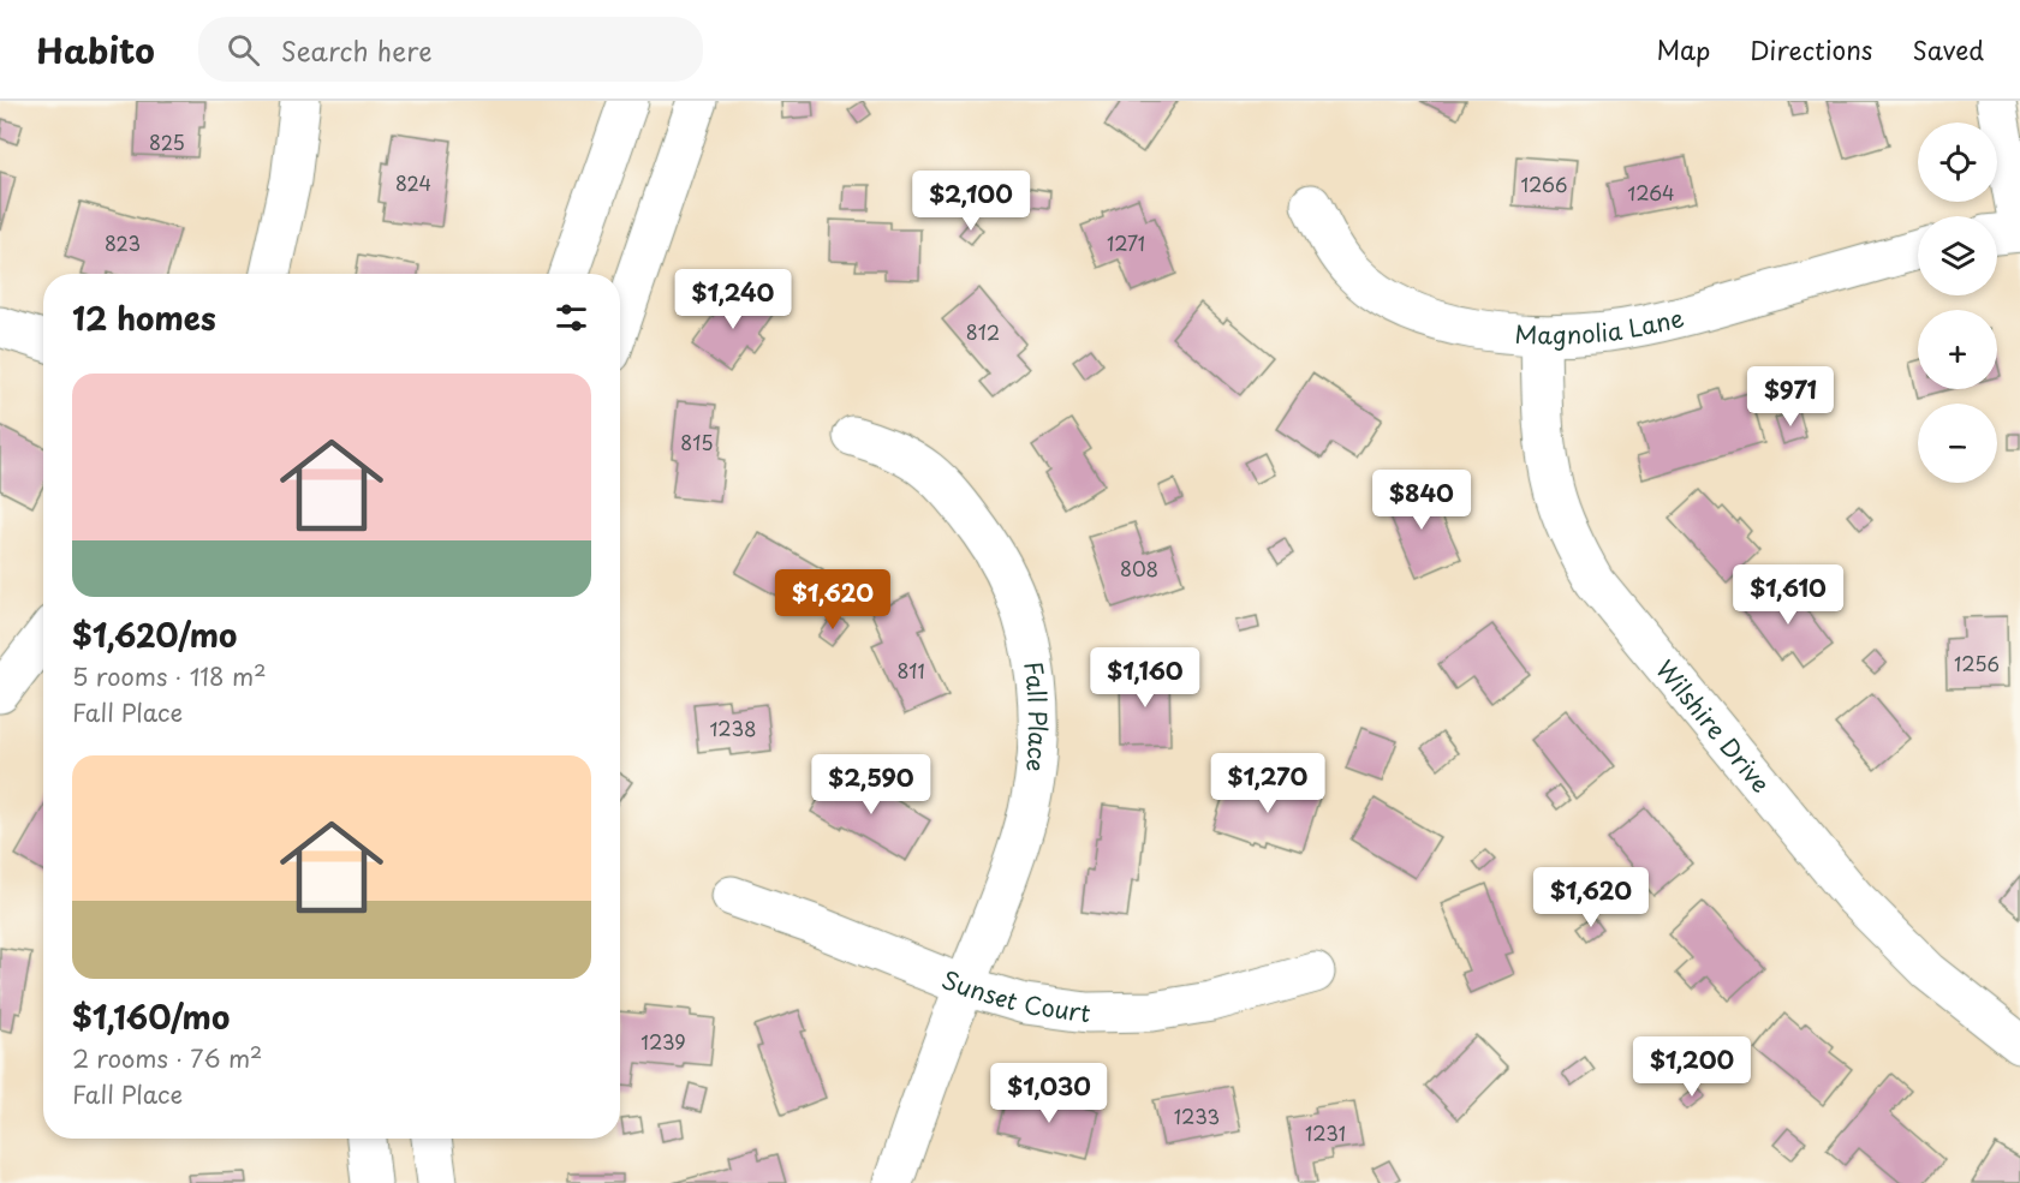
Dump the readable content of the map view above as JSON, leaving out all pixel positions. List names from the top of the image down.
{
  "streets": {
    "street": [
      "Magnolia Lane",
      "Fall Place",
      "Wilshire Drive",
      "Sunset Court"
    ]
  },
  "crossings": [
    ["Magnolia Lane", "Wilshire Drive"],
    ["Fall Place", "Sunset Court"]
  ],
  "house_numbers": [
    "825",
    "824",
    "1266",
    "1264",
    "823",
    "1271",
    "812",
    "815",
    "808",
    "1256",
    "811",
    "1238",
    "1239",
    "1233",
    "1231"
  ],
  "page": {
    "header": "Habito",
    "search": "Search here",
    "nav": ["Map", "Directions", "Saved"],
    "map_buttons": ["+", "−"],
    "price": [
      "$2,100",
      "$1,240",
      "$971",
      "$840",
      "$1,610",
      "$1,620",
      "$1,160",
      "$1,270",
      "$2,590",
      "$1,620",
      "$1,200",
      "$1,030"
    ],
    "heading": "12 homes",
    "list": [
      {
        "name": "$1,620/mo",
        "note": "5 rooms · 118 m² · Fall Place"
      },
      {
        "name": "$1,160/mo",
        "note": "2 rooms · 76 m² · Fall Place"
      }
    ]
  }
}
